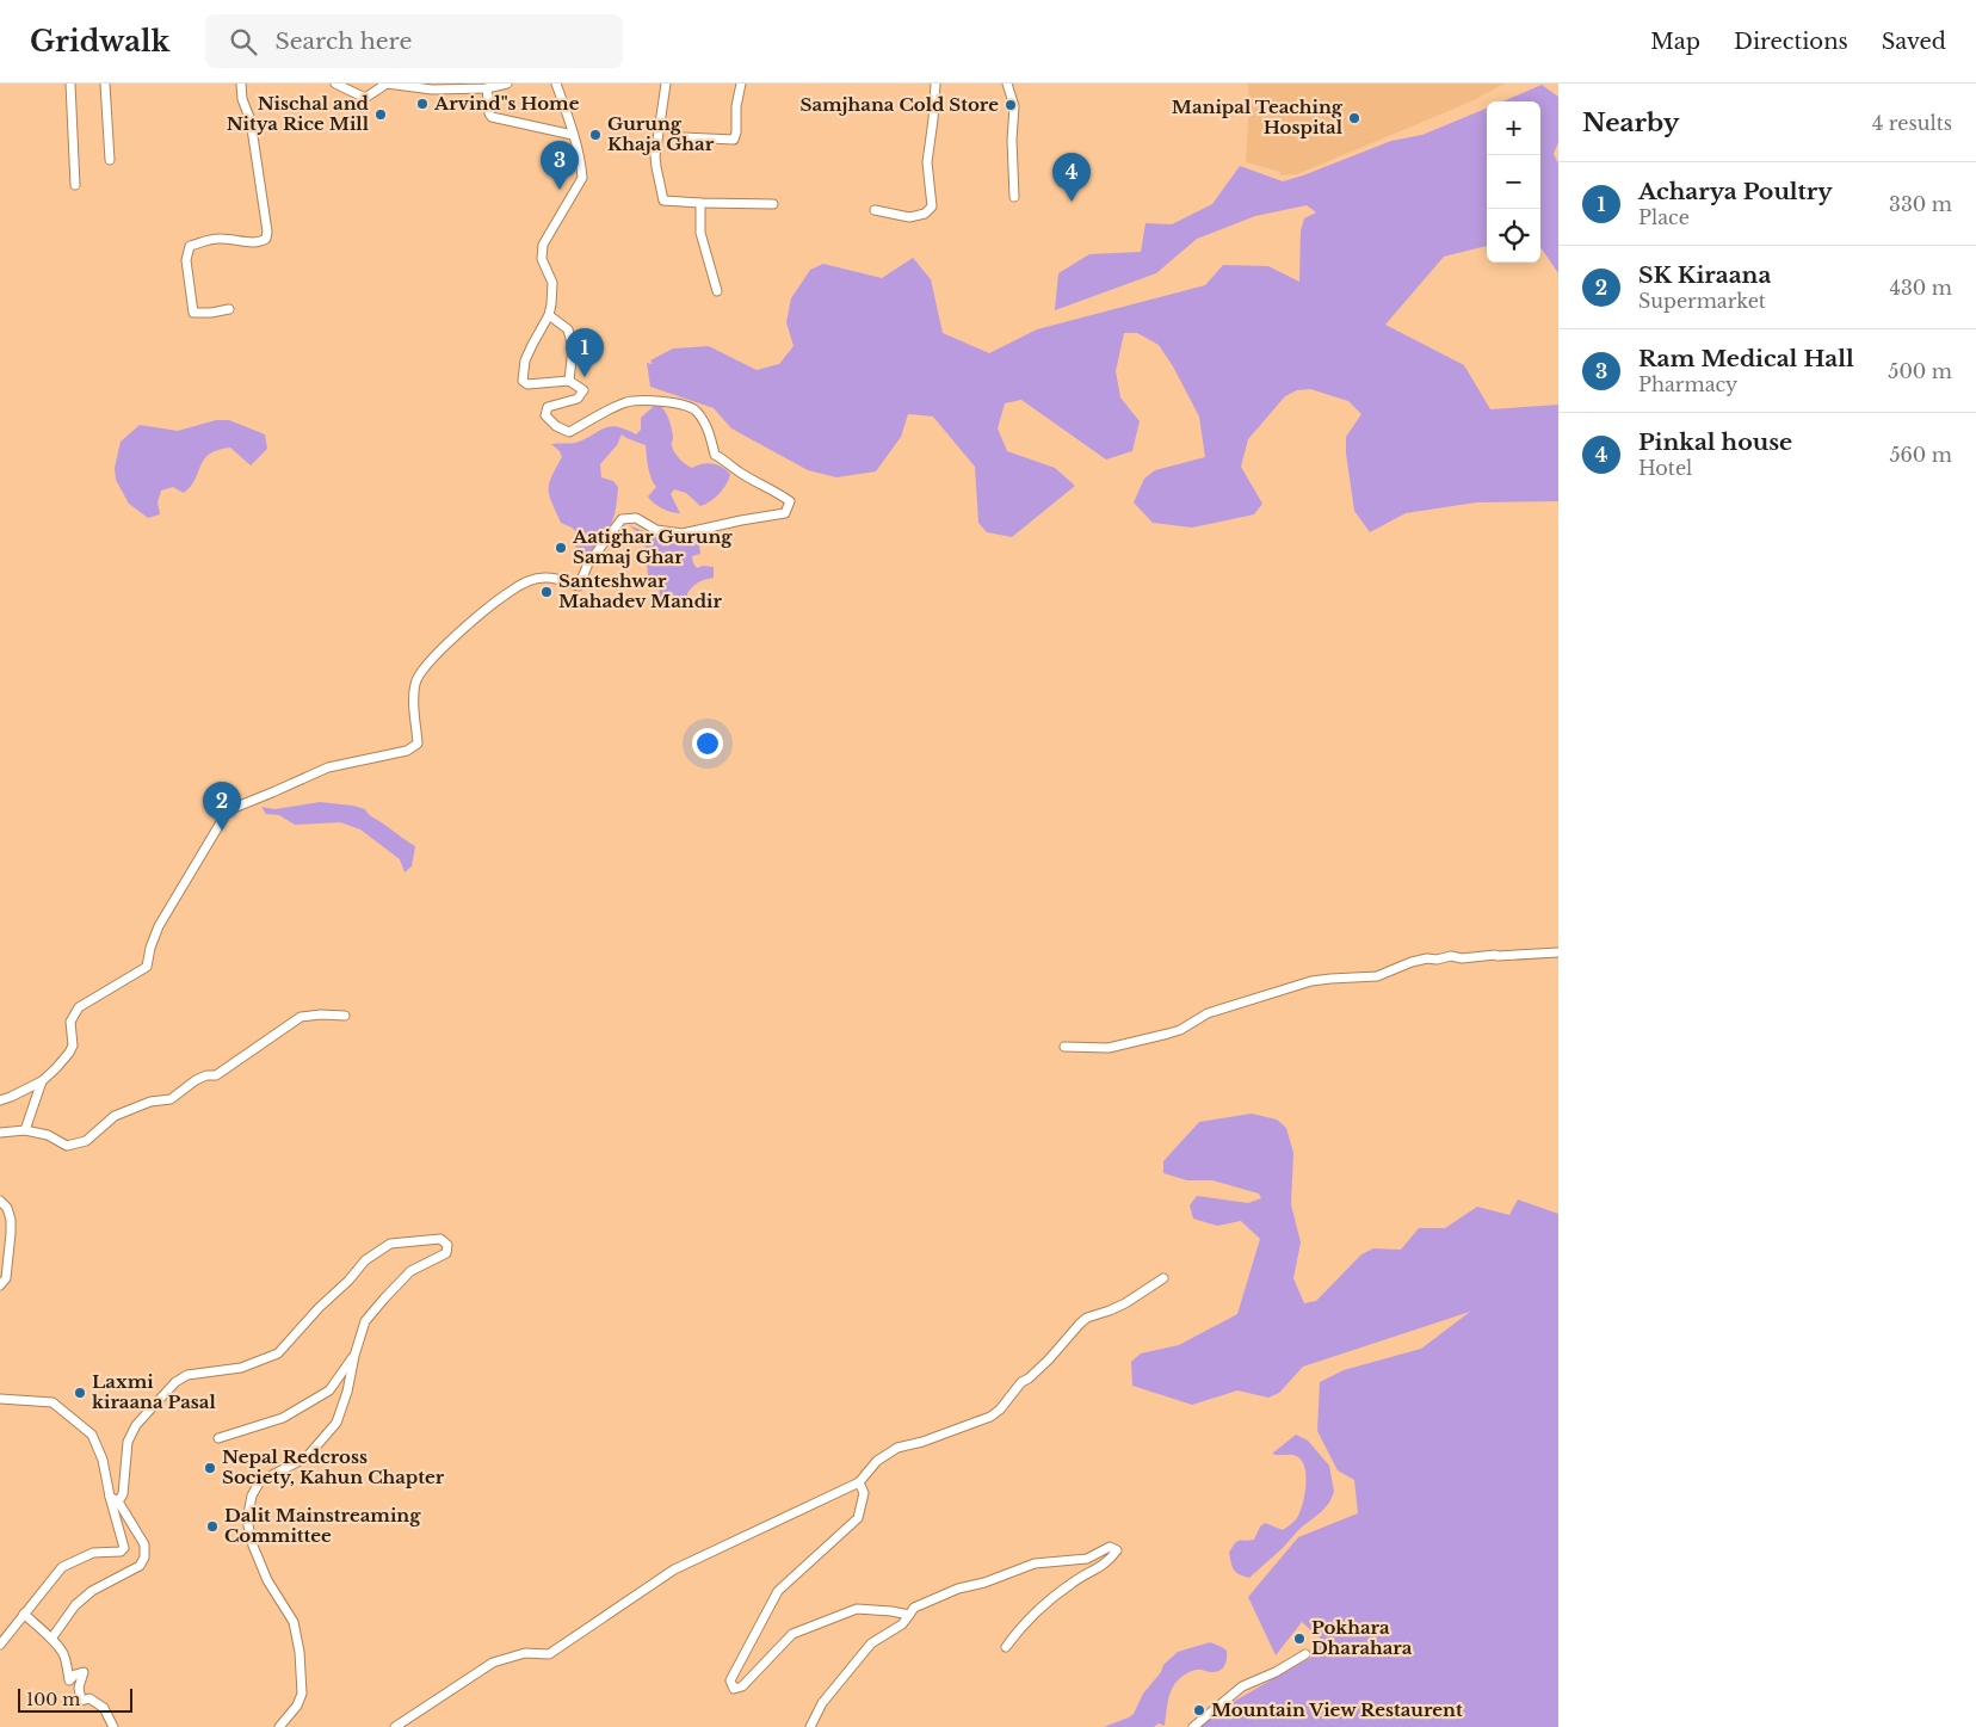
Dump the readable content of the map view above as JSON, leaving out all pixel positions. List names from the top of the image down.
{
  "places": [
    "Arvind\"s Home",
    "Samjhana Cold Store",
    "Nischal and Nitya Rice Mill",
    "Manipal Teaching Hospital",
    "Gurung Khaja Ghar",
    "Aatighar Gurung Samaj Ghar",
    "Santeshwar Mahadev Mandir",
    "Laxmi kiraana Pasal",
    "Nepal Redcross Society, Kahun Chapter",
    "Dalit Mainstreaming Committee",
    "Pokhara Dharahara",
    "Mountain View Restaurent"
  ],
  "scale_bar": "100 m",
  "page": {
    "header": "Gridwalk",
    "search": "Search here",
    "nav": ["Map", "Directions", "Saved"],
    "heading": ["Nearby", "4 results"],
    "map_buttons": ["+", "−"],
    "pins": [
      "3",
      "4",
      "1",
      "2"
    ],
    "list": [
      {
        "mark": "1",
        "name": "Acharya Poultry",
        "note": "Place",
        "value": "330 m"
      },
      {
        "mark": "2",
        "name": "SK Kiraana",
        "note": "Supermarket",
        "value": "430 m"
      },
      {
        "mark": "3",
        "name": "Ram Medical Hall",
        "note": "Pharmacy",
        "value": "500 m"
      },
      {
        "mark": "4",
        "name": "Pinkal house",
        "note": "Hotel",
        "value": "560 m"
      }
    ],
    "scale": "100 m"
  }
}
